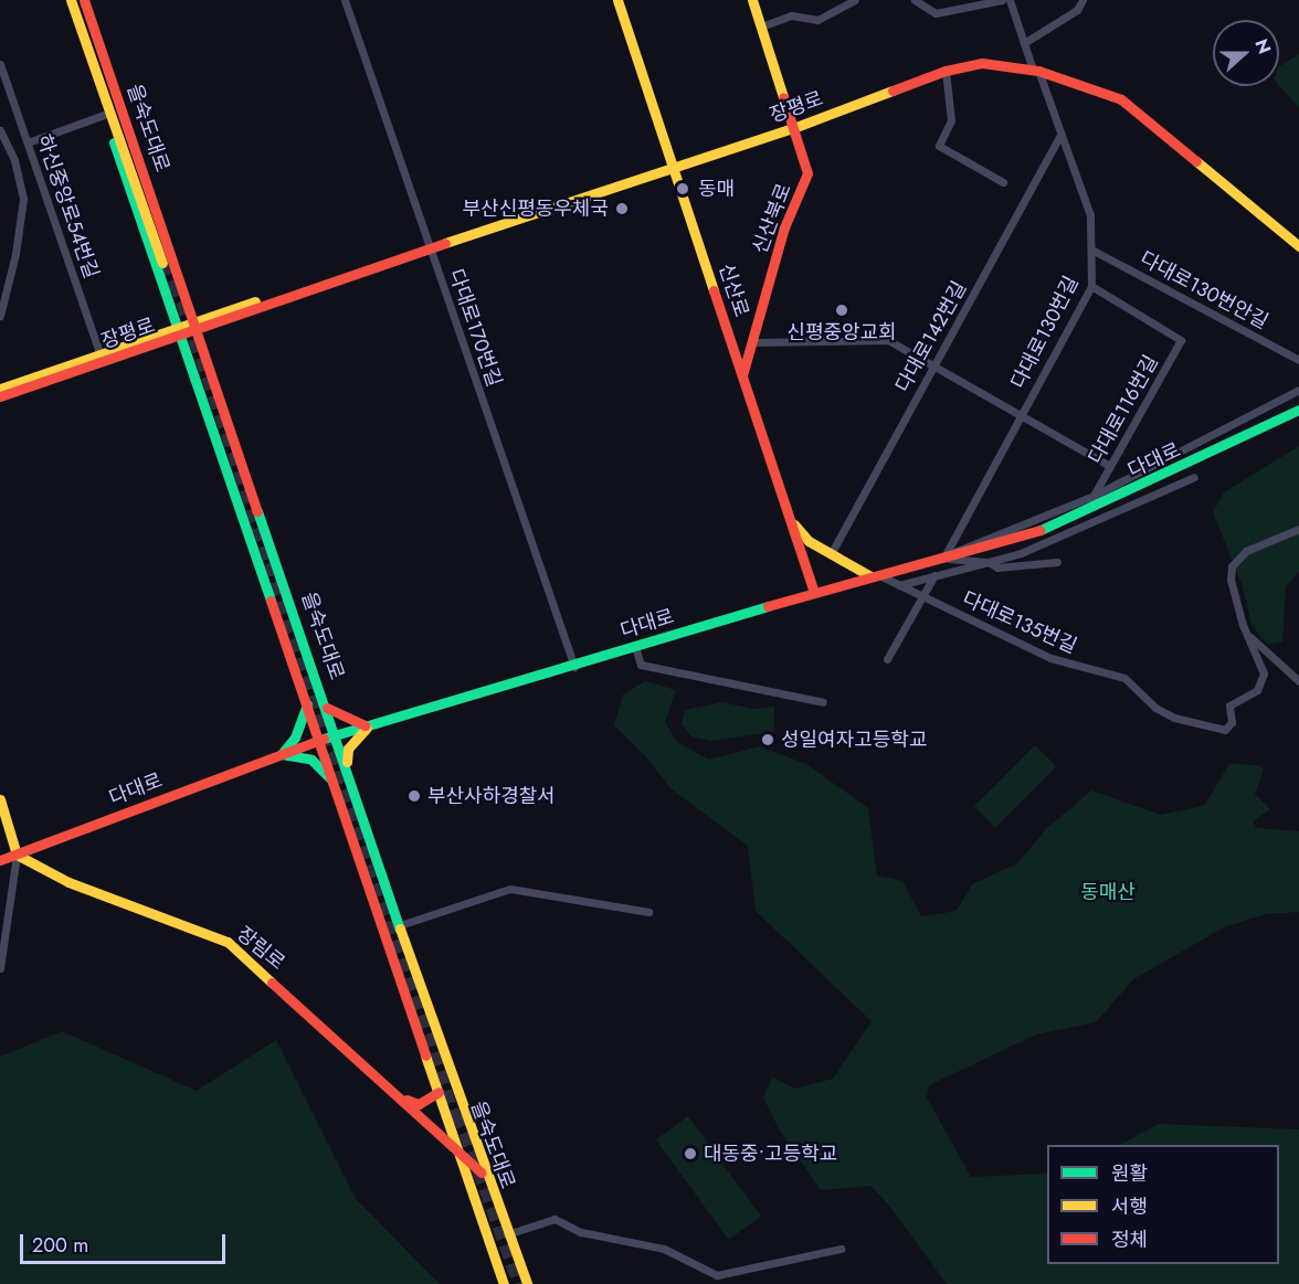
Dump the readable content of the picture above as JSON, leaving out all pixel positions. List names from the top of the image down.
{
  "streets": {
    "main road": [
      "장평로",
      "을숙도대로",
      "신산북로",
      "신산로",
      "다대로",
      "장림로"
    ],
    "street": [
      "하신중앙로54번길",
      "다대로130번안길",
      "다대로170번길",
      "다대로130번길",
      "다대로142번길",
      "다대로116번길",
      "다대로135번길"
    ]
  },
  "crossings": [
    ["장평로", "을숙도대로"],
    ["장평로", "하신중앙로54번길"],
    ["장평로", "신산북로"],
    ["장평로", "신산로"],
    ["장평로", "다대로170번길"],
    ["장평로", "다대로130번길"],
    ["을숙도대로", "다대로"],
    ["을숙도대로", "장림로"],
    ["신산북로", "신산로"],
    ["신산로", "다대로"],
    ["다대로130번안길", "다대로130번길"],
    ["다대로170번길", "다대로"],
    ["다대로130번길", "다대로142번길"],
    ["다대로130번길", "다대로116번길"],
    ["다대로130번길", "다대로"],
    ["다대로", "다대로135번길"],
    ["다대로", "장림로"]
  ],
  "parks": ["동매산"],
  "places": [
    "동매",
    "부산신평동우체국",
    "신평중앙교회",
    "성일여자고등학교",
    "부산사하경찰서",
    "대동중•고등학교"
  ],
  "legend": ["원활", "서행", "정체"],
  "scale_bar": "200 m",
  "north": "right"
}
